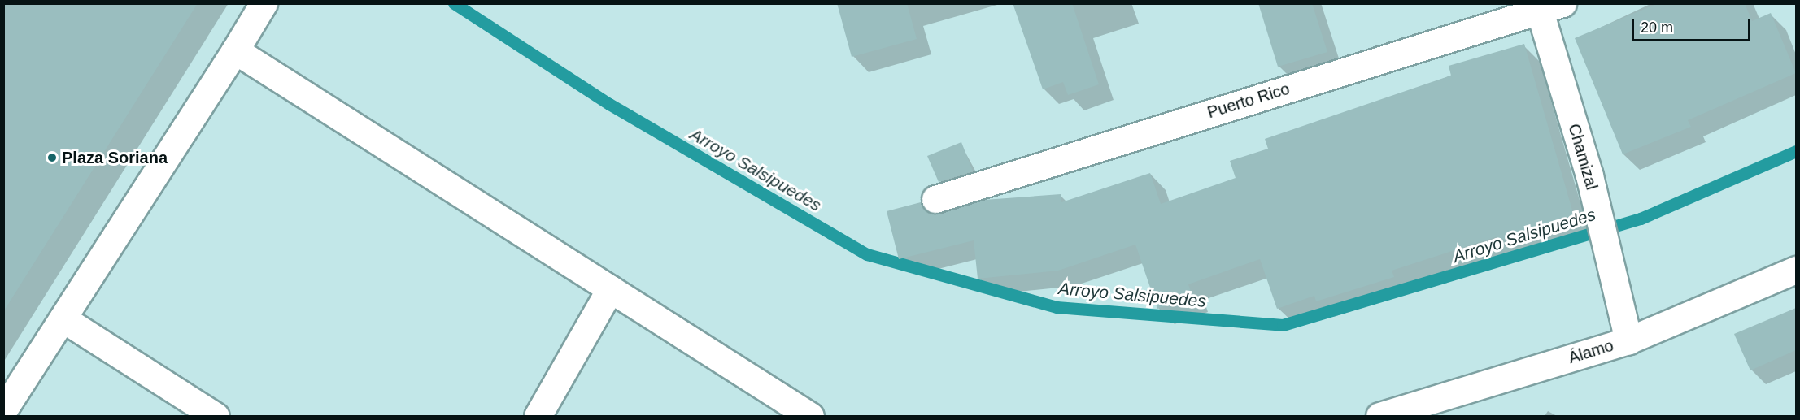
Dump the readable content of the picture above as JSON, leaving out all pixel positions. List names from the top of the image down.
{
  "streets": {
    "street": ["Puerto Rico", "Chamizal", "Álamo"]
  },
  "crossings": [
    ["Puerto Rico", "Chamizal"],
    ["Chamizal", "Álamo"]
  ],
  "water": ["Arroyo Salsipuedes"],
  "places": ["Plaza Soriana"],
  "scale_bar": "20 m"
}
